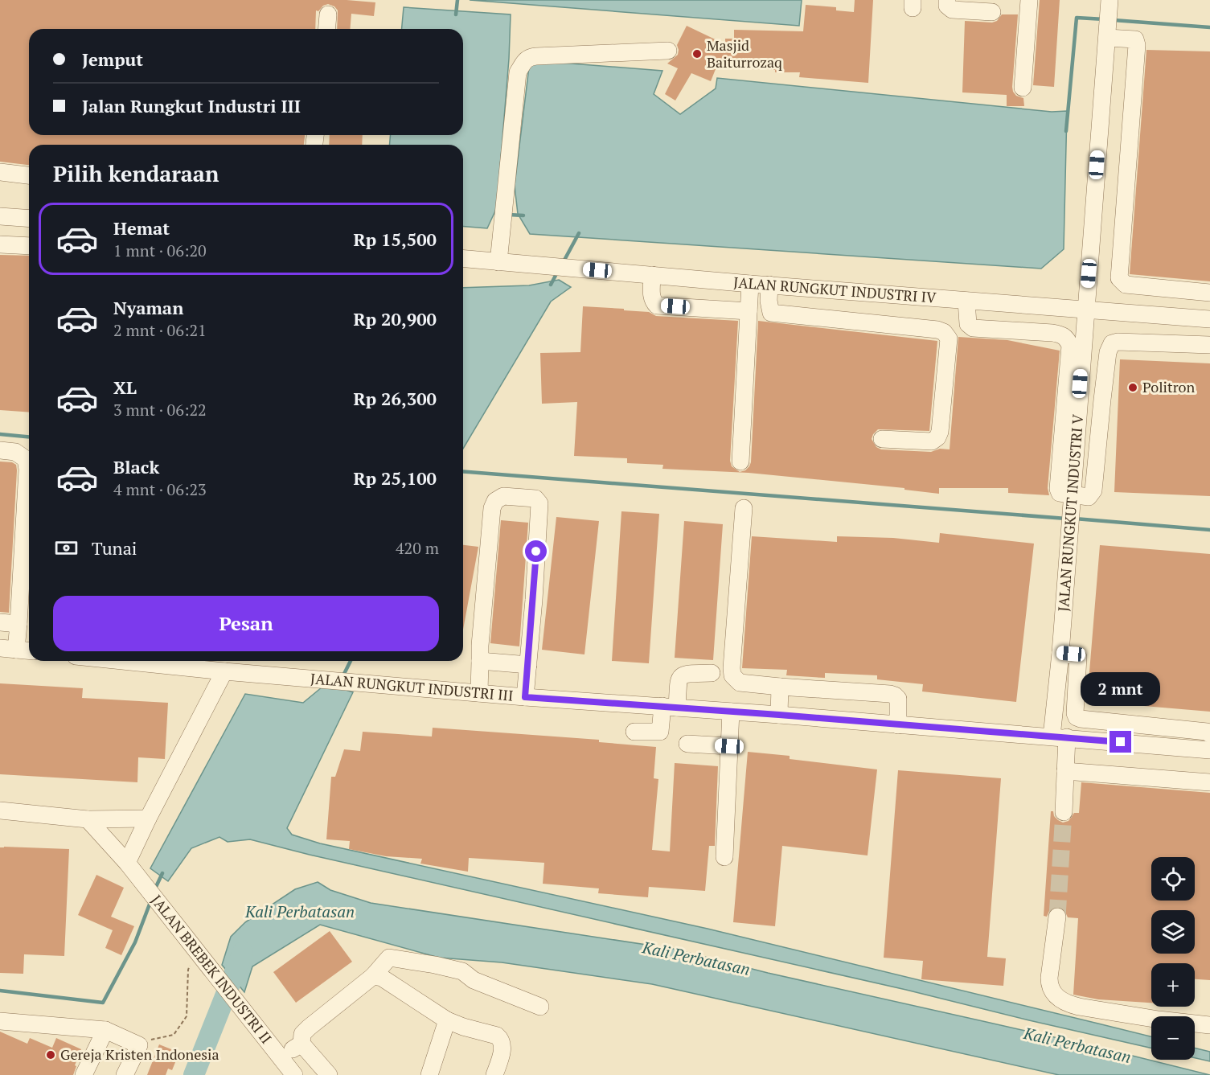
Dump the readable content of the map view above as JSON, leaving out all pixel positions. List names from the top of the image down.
{
  "streets": {
    "street": [
      "JALAN RUNGKUT INDUSTRI IV",
      "JALAN RUNGKUT INDUSTRI V",
      "JALAN RUNGKUT INDUSTRI III",
      "JALAN BREBEK INDUSTRI II"
    ]
  },
  "crossings": [
    ["JALAN RUNGKUT INDUSTRI IV", "JALAN RUNGKUT INDUSTRI V"],
    ["JALAN RUNGKUT INDUSTRI V", "JALAN RUNGKUT INDUSTRI III"]
  ],
  "water": ["Kali Perbatasan"],
  "places": ["Masjid Baiturrozaq", "Politron", "Gereja Kristen Indonesia"],
  "page": {
    "banner": ["Jemput", "Jalan Rungkut Industri III"],
    "heading": "Pilih kendaraan",
    "list": [
      {
        "name": "Hemat",
        "note": "1 mnt · 06:20",
        "value": "Rp 15,500"
      },
      {
        "name": "Nyaman",
        "note": "2 mnt · 06:21",
        "value": "Rp 20,900"
      },
      {
        "name": "XL",
        "note": "3 mnt · 06:22",
        "value": "Rp 26,300"
      },
      {
        "name": "Black",
        "note": "4 mnt · 06:23",
        "value": "Rp 25,100"
      }
    ],
    "pay": ["Tunai", "420 m"],
    "buttons": "Pesan",
    "bubble": "2 mnt",
    "map_buttons": ["+", "−"]
  }
}
